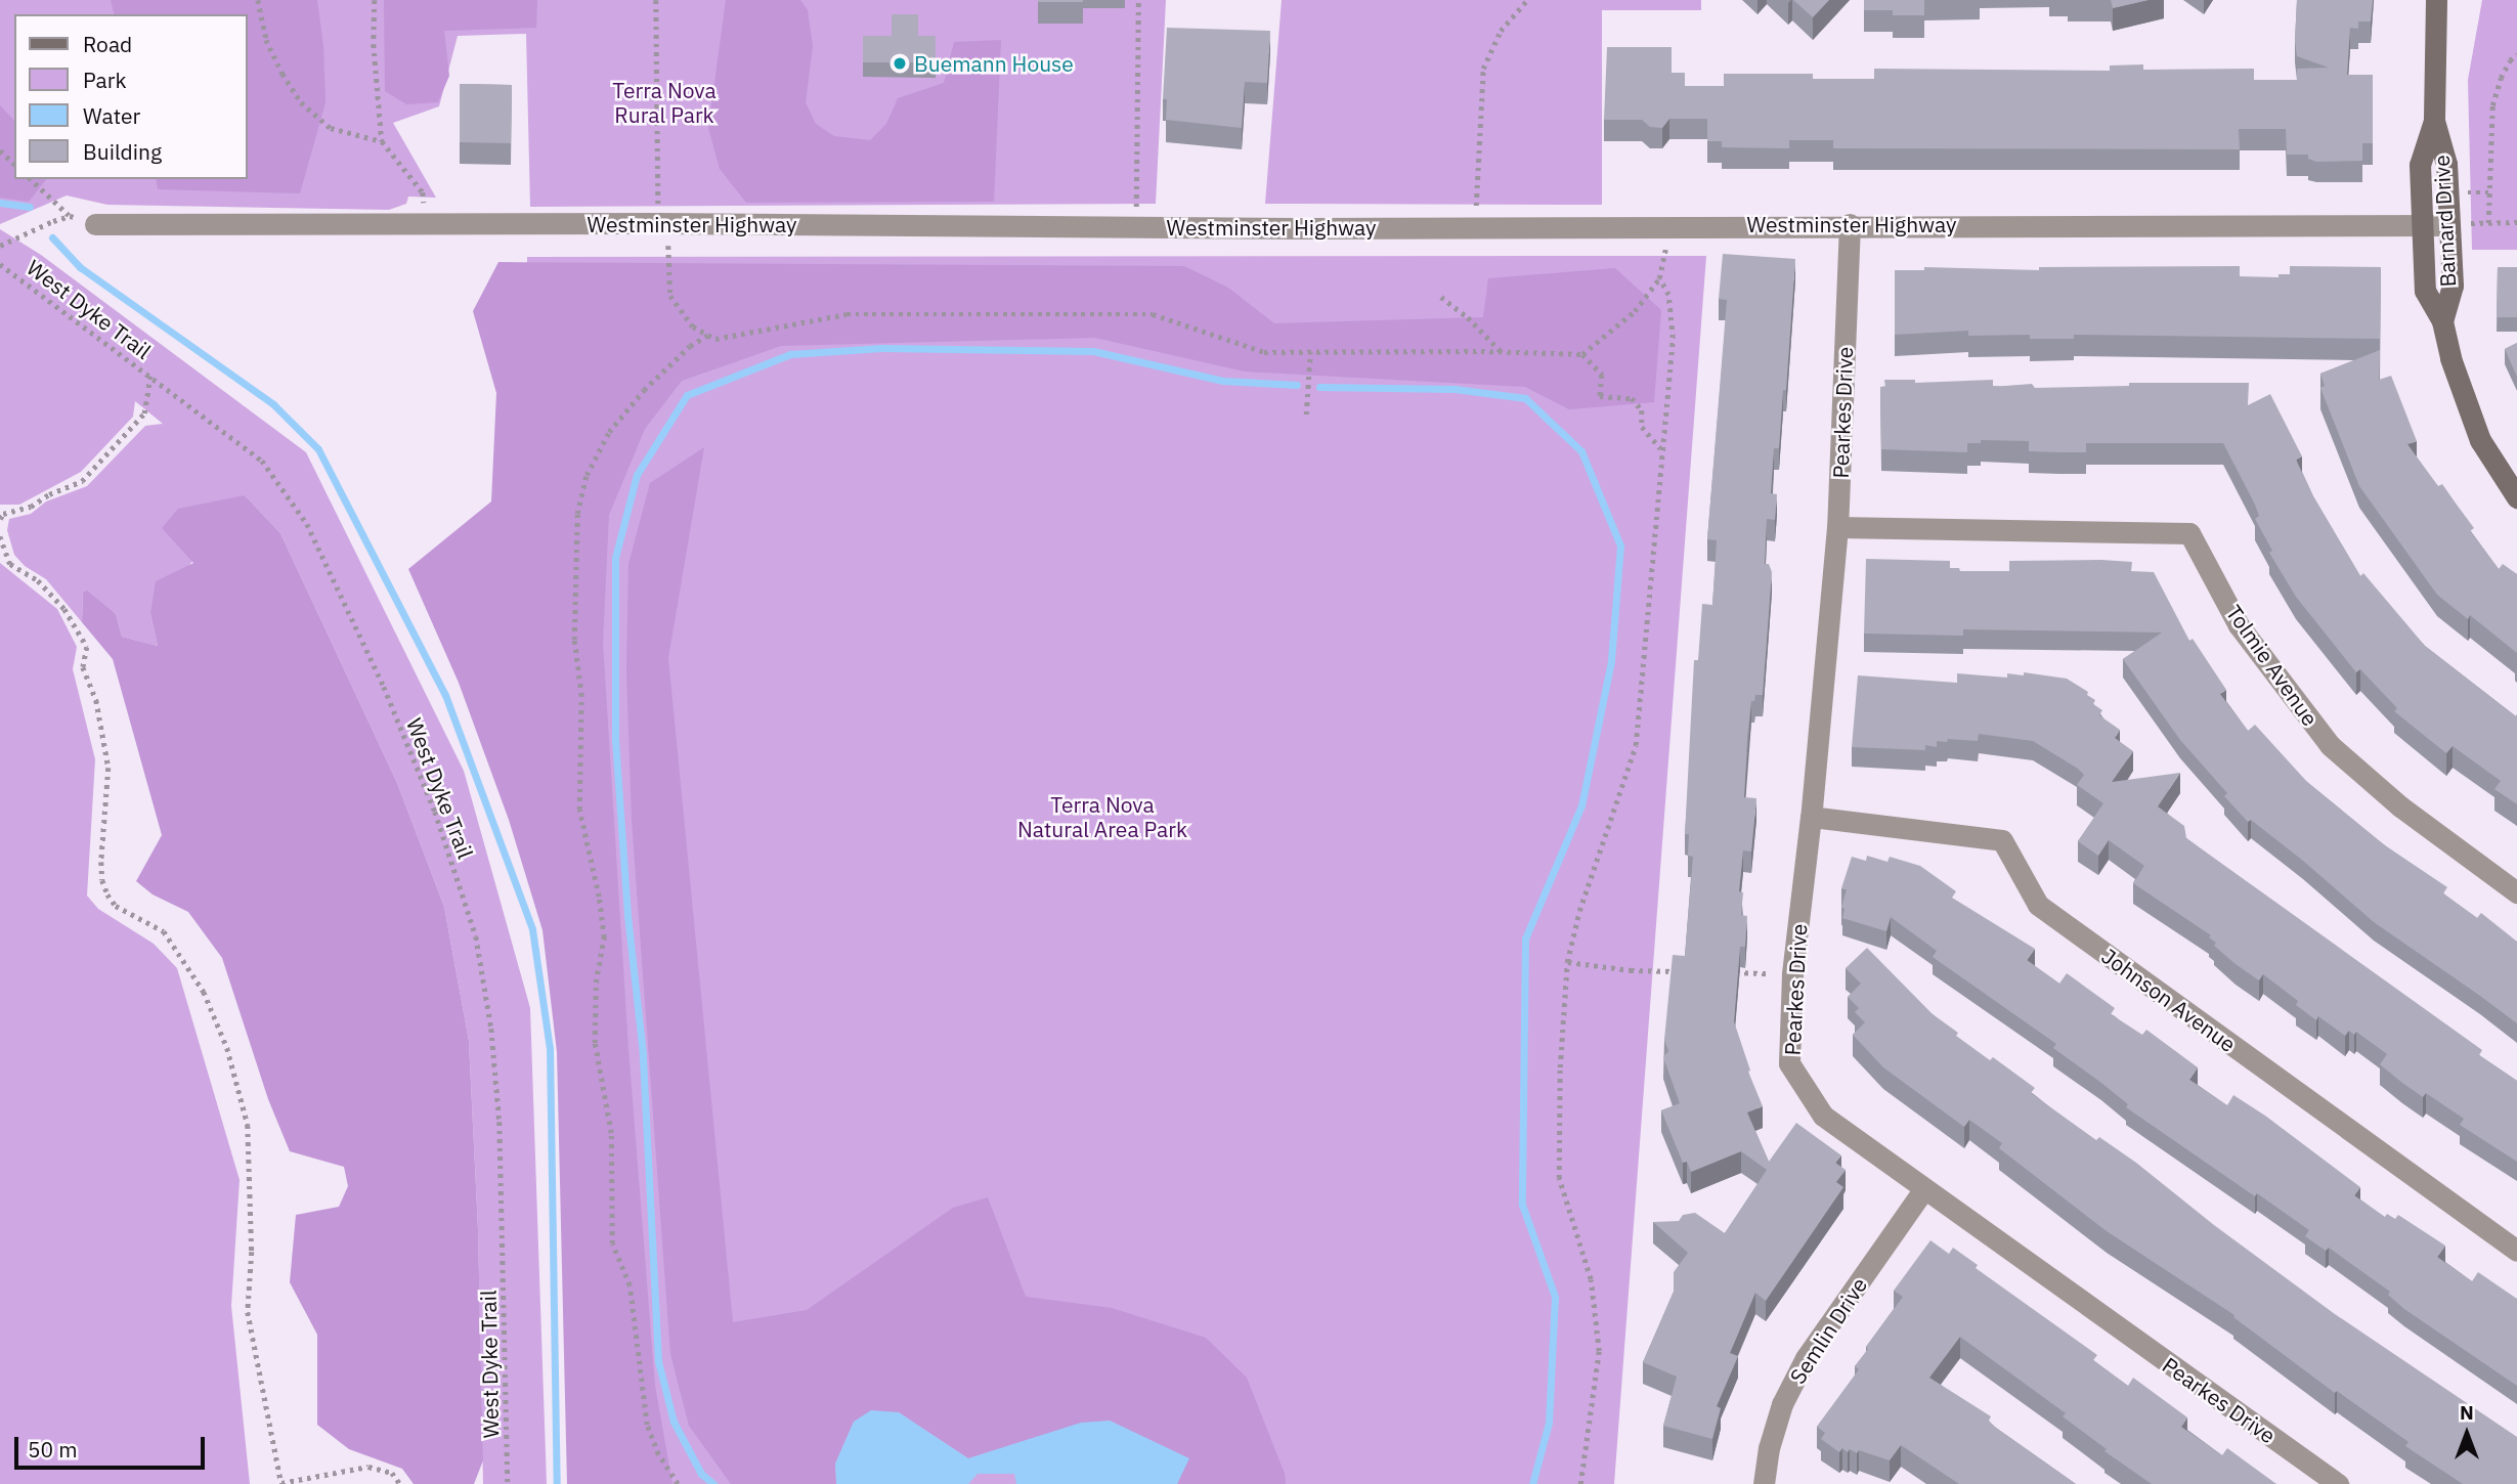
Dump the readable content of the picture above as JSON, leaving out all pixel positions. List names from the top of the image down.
{
  "streets": {
    "street": [
      "Barnard Drive",
      "Westminster Highway",
      "Pearkes Drive",
      "Tolmie Avenue",
      "Johnson Avenue",
      "Semlin Drive"
    ],
    "path": ["West Dyke Trail"]
  },
  "crossings": [
    ["Barnard Drive", "Westminster Highway"],
    ["Westminster Highway", "Pearkes Drive"],
    ["Pearkes Drive", "Tolmie Avenue"],
    ["Pearkes Drive", "Johnson Avenue"],
    ["Pearkes Drive", "Semlin Drive"]
  ],
  "parks": ["Terra Nova Rural Park", "Terra Nova Natural Area Park"],
  "places": ["Buemann House"],
  "legend": [
    "Road",
    "Park",
    "Water",
    "Building"
  ],
  "scale_bar": "50 m",
  "north": "top"
}
